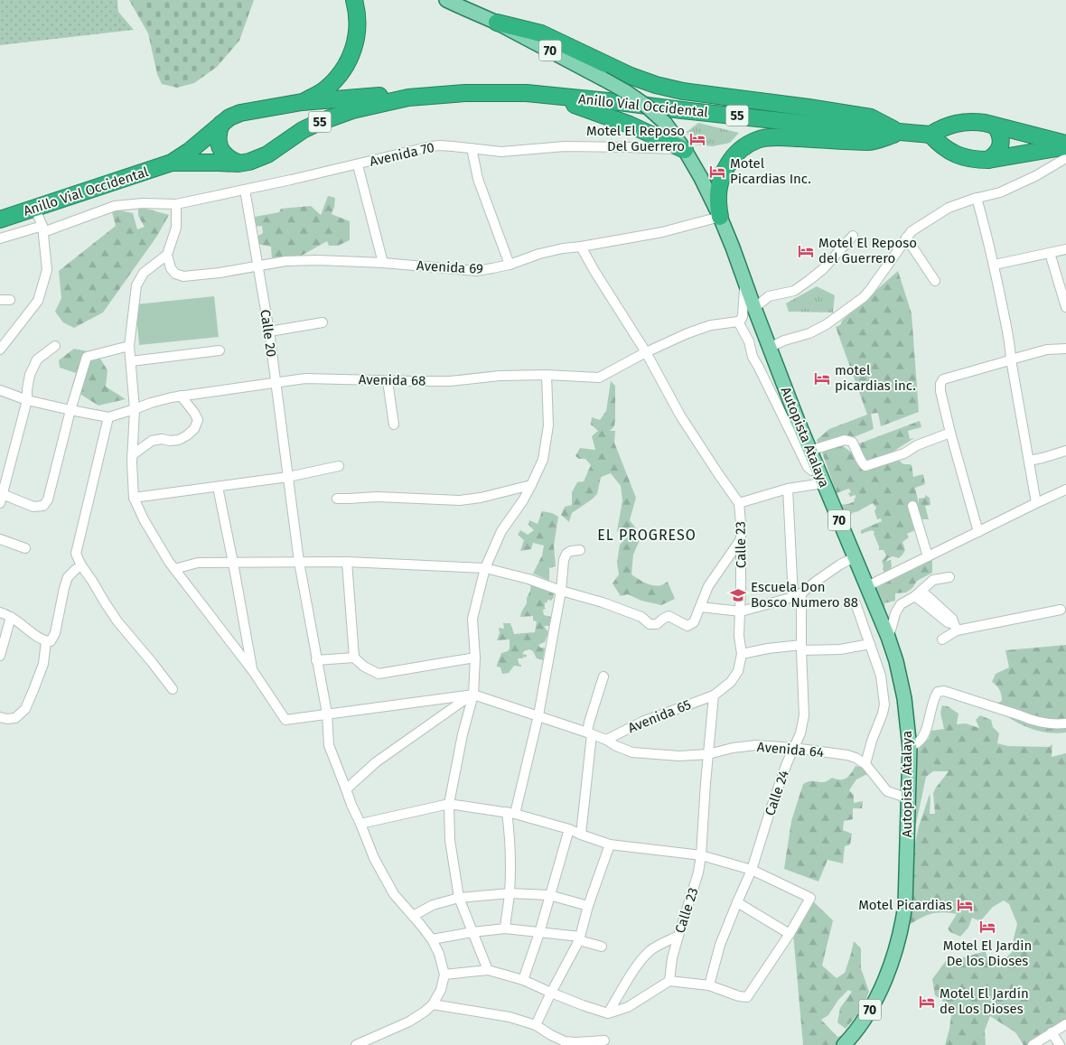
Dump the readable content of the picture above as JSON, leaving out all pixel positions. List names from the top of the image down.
{
  "streets": {
    "highway": ["Anillo Vial Occidental", "55"],
    "main road": ["70", "Autopista Atalaya"],
    "street": [
      "Avenida 70",
      "Avenida 69",
      "Calle 20",
      "Avenida 68",
      "Calle 23",
      "Avenida 65",
      "Avenida 64",
      "Calle 24"
    ]
  },
  "crossings": [
    ["70", "Avenida 70"],
    ["70", "Avenida 69"],
    ["70", "Autopista Atalaya"],
    ["Avenida 70", "Calle 20"],
    ["Avenida 69", "Calle 20"],
    ["Avenida 69", "Autopista Atalaya"],
    ["Avenida 69", "Calle 23"],
    ["Calle 20", "Avenida 68"],
    ["Avenida 68", "Calle 23"],
    ["Autopista Atalaya", "Avenida 64"],
    ["Calle 23", "Avenida 65"],
    ["Calle 23", "Avenida 64"],
    ["Avenida 65", "Avenida 64"],
    ["Avenida 64", "Calle 24"]
  ],
  "districts": ["EL PROGRESO"],
  "places": {
    "hotel": [
      "Motel El Reposo Del Guerrero",
      "Motel Picardias Inc.",
      "Motel El Reposo del Guerrero",
      "motel picardias inc.",
      "Motel Picardias",
      "Motel El Jardin De los Dioses",
      "Motel El Jardín de Los Dioses"
    ],
    "school or university": ["Escuela Don Bosco Numero 88"]
  }
}
